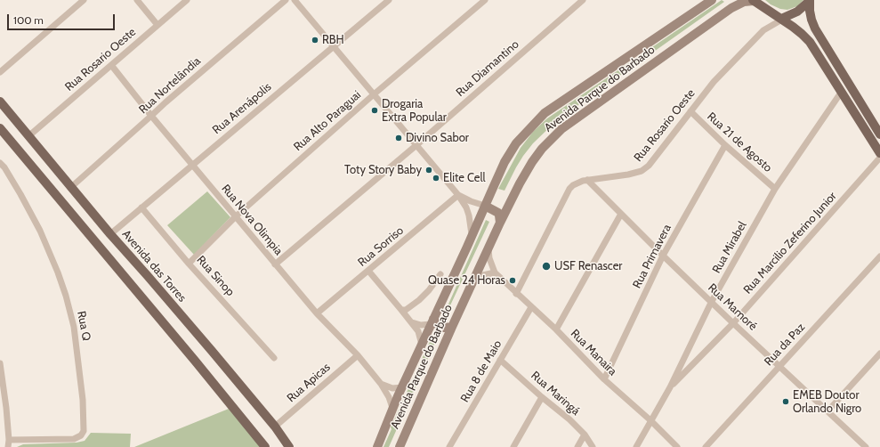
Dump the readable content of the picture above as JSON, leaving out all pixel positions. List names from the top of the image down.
{
  "streets": {
    "main road": ["Avenida Parque do Barbado", "Avenida das Torres"],
    "street": [
      "Rua Rosario Oeste",
      "Rua Diamantino",
      "Rua Nortelândia",
      "Rua Arenápolis",
      "Rua Alto Paraguai",
      "Rua 21 de Agosto",
      "Rua Nova Olimpia",
      "Rua Marcilio Zeferino Junior",
      "Rua Sorriso",
      "Rua Mirabel",
      "Rua Primavera",
      "Rua Sinop",
      "Rua Mamoré",
      "Rua Q",
      "Rua da Paz",
      "Rua Manaira",
      "Rua 8 de Maio",
      "Rua Apicas",
      "Rua Maringá"
    ]
  },
  "crossings": [
    ["Rua Rosario Oeste", "Rua 21 de Agosto"],
    ["Rua Rosario Oeste", "Rua Nova Olimpia"],
    ["Rua Rosario Oeste", "Avenida das Torres"],
    ["Rua Rosario Oeste", "Rua Mamoré"],
    ["Rua Rosario Oeste", "Rua Manaira"],
    ["Rua Diamantino", "Rua Nova Olimpia"],
    ["Rua Nortelândia", "Rua Nova Olimpia"],
    ["Rua Nortelândia", "Avenida das Torres"],
    ["Avenida Parque do Barbado", "Rua Nova Olimpia"],
    ["Avenida Parque do Barbado", "Rua Manaira"],
    ["Rua Arenápolis", "Rua Nova Olimpia"],
    ["Rua Arenápolis", "Avenida das Torres"],
    ["Rua Arenápolis", "Rua Sinop"],
    ["Rua Alto Paraguai", "Rua Nova Olimpia"],
    ["Rua Alto Paraguai", "Rua Sinop"],
    ["Rua 21 de Agosto", "Rua Mirabel"],
    ["Rua 21 de Agosto", "Rua Primavera"],
    ["Rua Nova Olimpia", "Rua Sorriso"],
    ["Rua Nova Olimpia", "Rua Apicas"],
    ["Rua Marcilio Zeferino Junior", "Rua Mirabel"],
    ["Rua Marcilio Zeferino Junior", "Rua Mamoré"],
    ["Rua Mirabel", "Rua Mamoré"],
    ["Rua Mirabel", "Rua Manaira"],
    ["Rua Primavera", "Rua Mamoré"],
    ["Rua Primavera", "Rua Manaira"],
    ["Avenida das Torres", "Rua Apicas"],
    ["Rua Mamoré", "Rua da Paz"],
    ["Rua Manaira", "Rua 8 de Maio"],
    ["Rua 8 de Maio", "Rua Maringá"]
  ],
  "places": [
    "RBH",
    "Drogaria Extra Popular",
    "Divino Sabor",
    "Toty Story Baby",
    "Elite Cell",
    "USF Renascer",
    "Quase 24 Horas",
    "EMEB Doutor Orlando Nigro"
  ],
  "scale_bar": "100 m"
}
